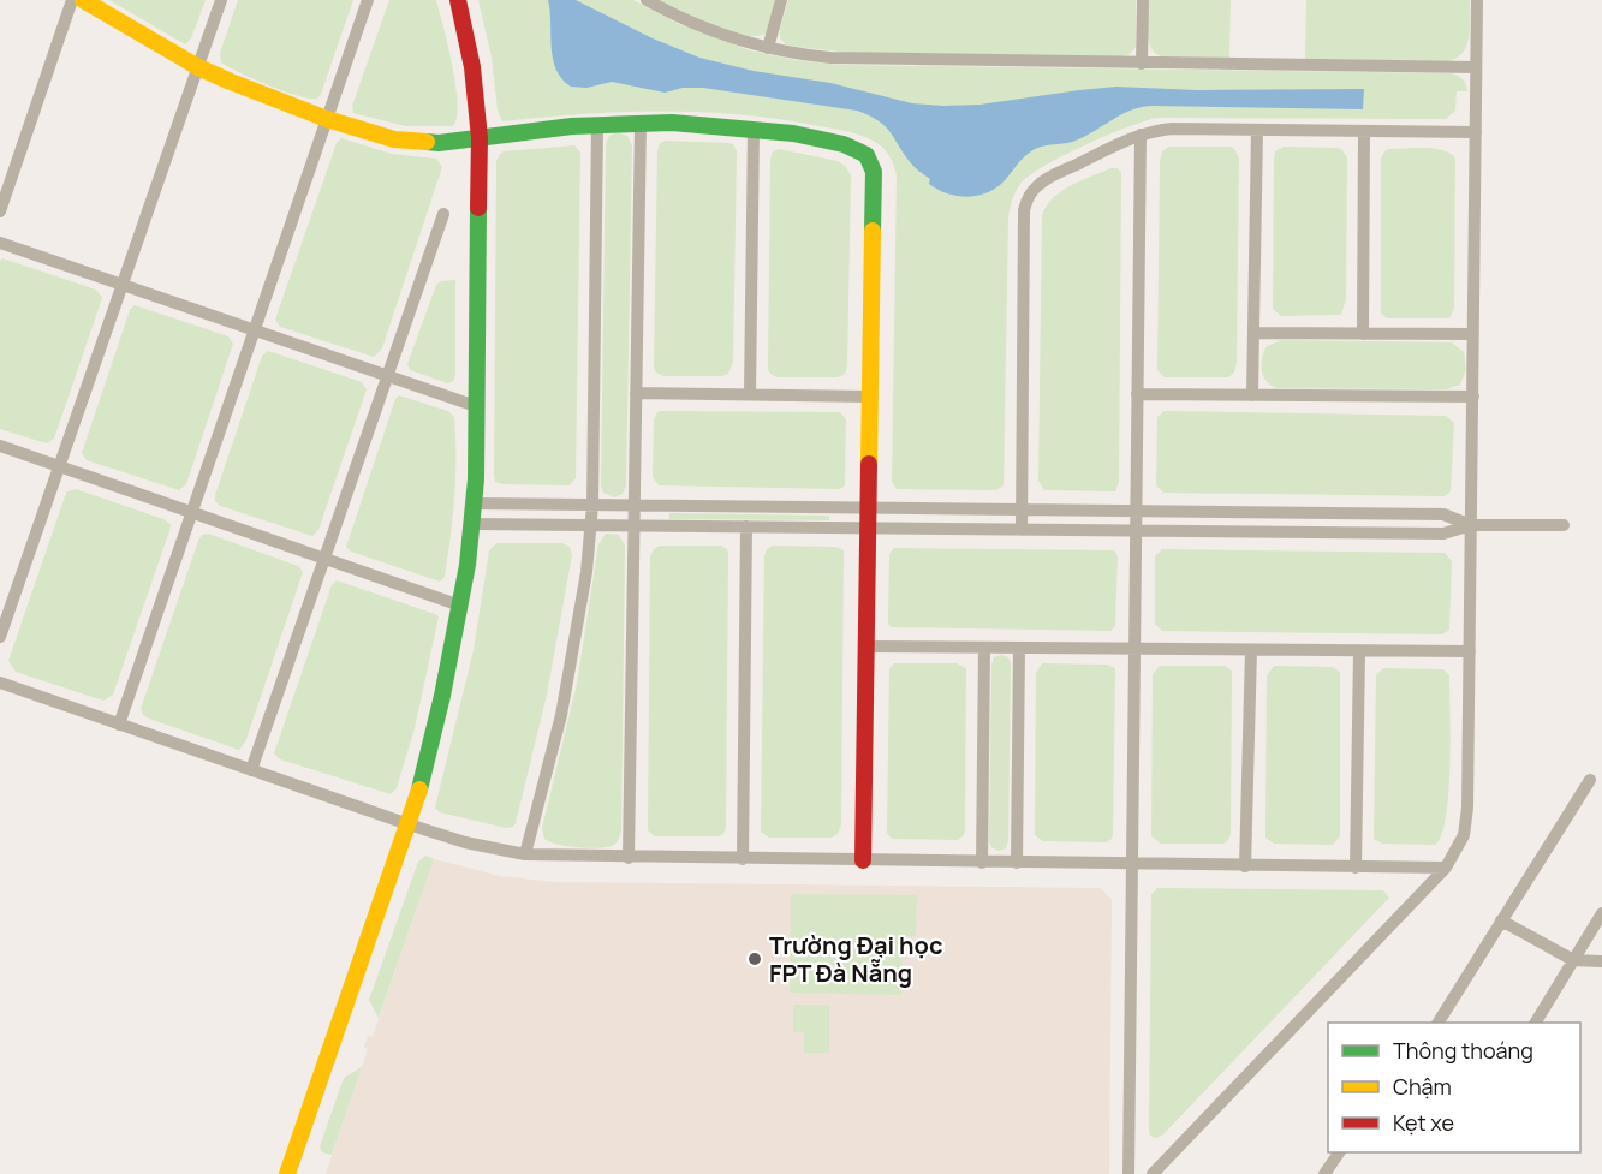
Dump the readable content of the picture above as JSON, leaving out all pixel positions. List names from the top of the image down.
{
  "places": ["Trường Đại học FPT Đà Nẵng"],
  "legend": ["Thông thoáng", "Chậm", "Kẹt xe"]
}
